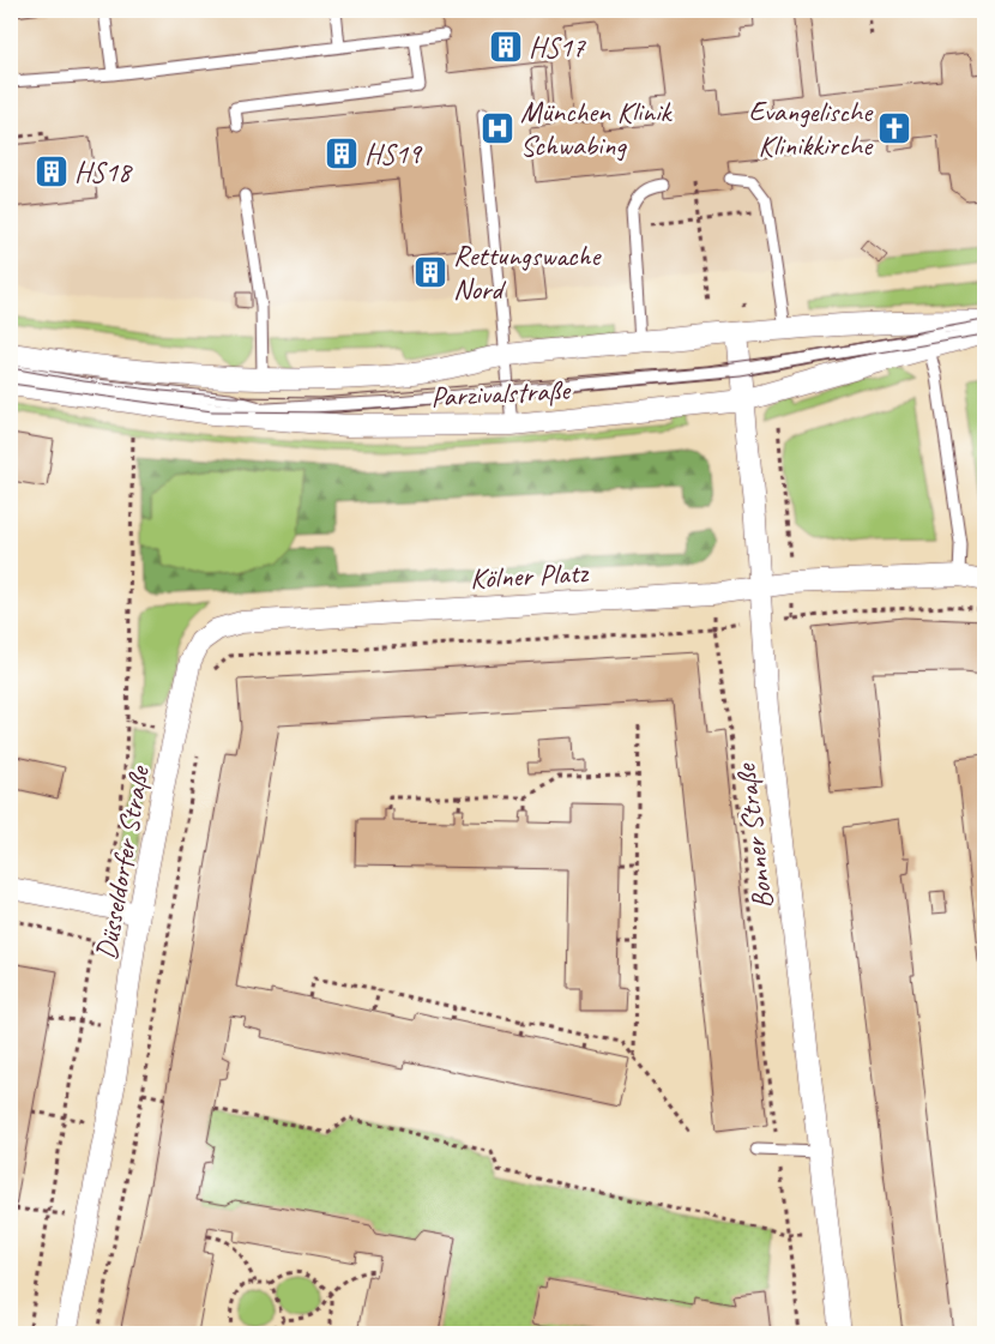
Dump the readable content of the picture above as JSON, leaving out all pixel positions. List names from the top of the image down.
{
  "streets": {
    "street": [
      "Parzivalstraße",
      "Kölner Platz",
      "Bonner Straße",
      "Düsseldorfer Straße"
    ]
  },
  "crossings": [
    ["Parzivalstraße", "Bonner Straße"],
    ["Kölner Platz", "Bonner Straße"],
    ["Kölner Platz", "Düsseldorfer Straße"]
  ],
  "places": {
    "building": [
      "HS17",
      "HS19",
      "HS18",
      "Rettungswache Nord"
    ],
    "hospital": ["München Klinik Schwabing"],
    "church": ["Evangelische Klinikkirche"]
  }
}
